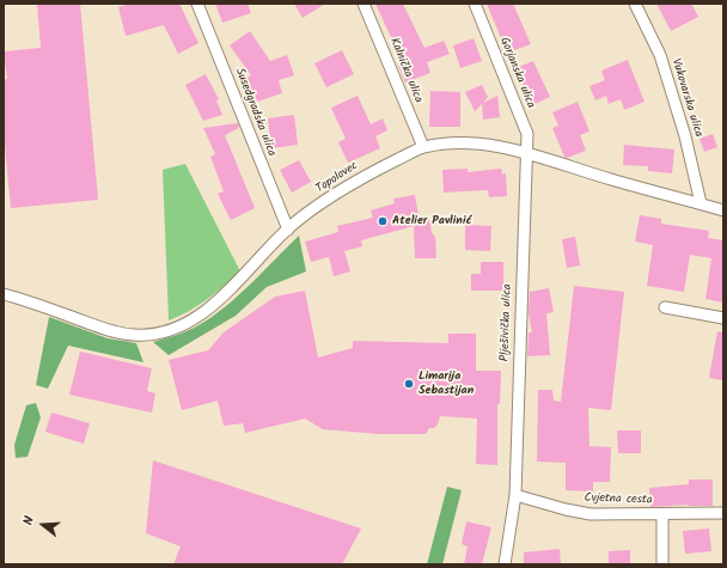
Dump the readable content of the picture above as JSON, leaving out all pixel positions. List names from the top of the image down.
{
  "streets": {
    "street": [
      "Kalnička ulica",
      "Gorjanska ulica",
      "Vukovarska ulica",
      "Susedgradska ulica",
      "Topolovec",
      "Plješivička ulica",
      "Cvjetna cesta"
    ]
  },
  "crossings": [
    ["Kalnička ulica", "Topolovec"],
    ["Gorjanska ulica", "Topolovec"],
    ["Gorjanska ulica", "Plješivička ulica"],
    ["Vukovarska ulica", "Topolovec"],
    ["Susedgradska ulica", "Topolovec"],
    ["Topolovec", "Plješivička ulica"],
    ["Plješivička ulica", "Cvjetna cesta"]
  ],
  "places": ["Atelier Pavlinić", "Limarija Sebastijan"],
  "north": "left"
}
